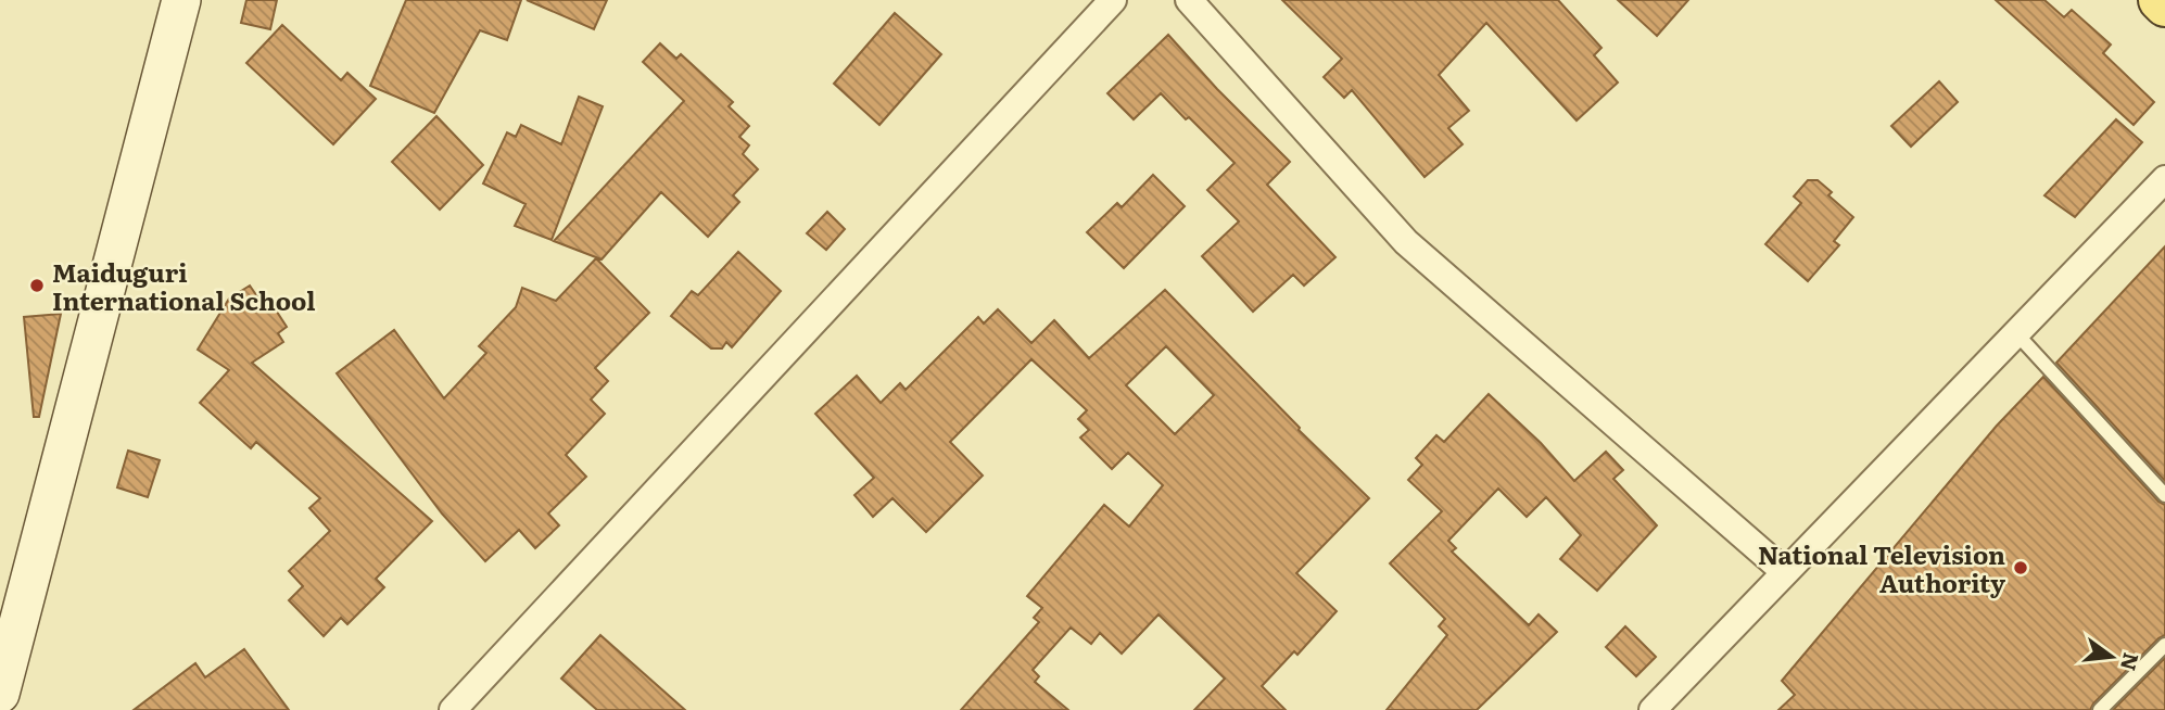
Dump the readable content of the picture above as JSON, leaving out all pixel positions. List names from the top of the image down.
{
  "places": ["Maiduguri International School", "National Television Authority"],
  "north": "right"
}
